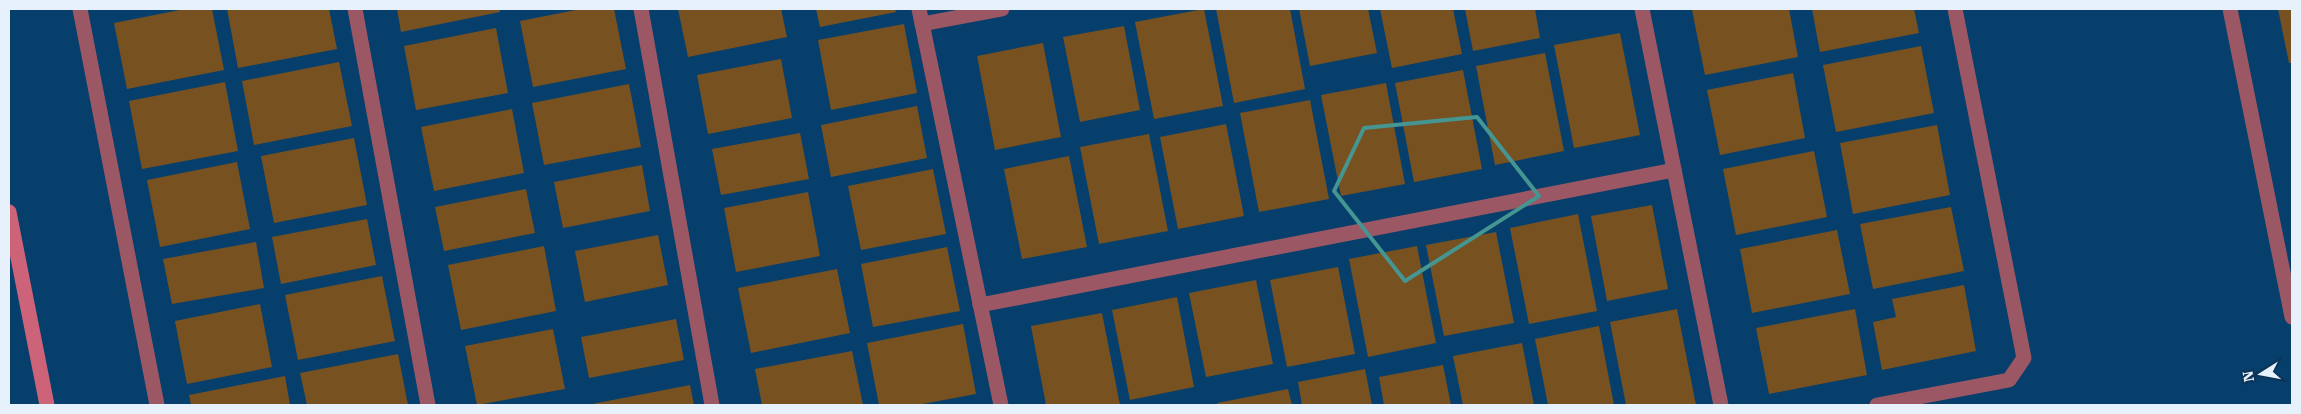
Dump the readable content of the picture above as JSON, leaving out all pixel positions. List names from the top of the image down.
{
  "north": "left"
}
